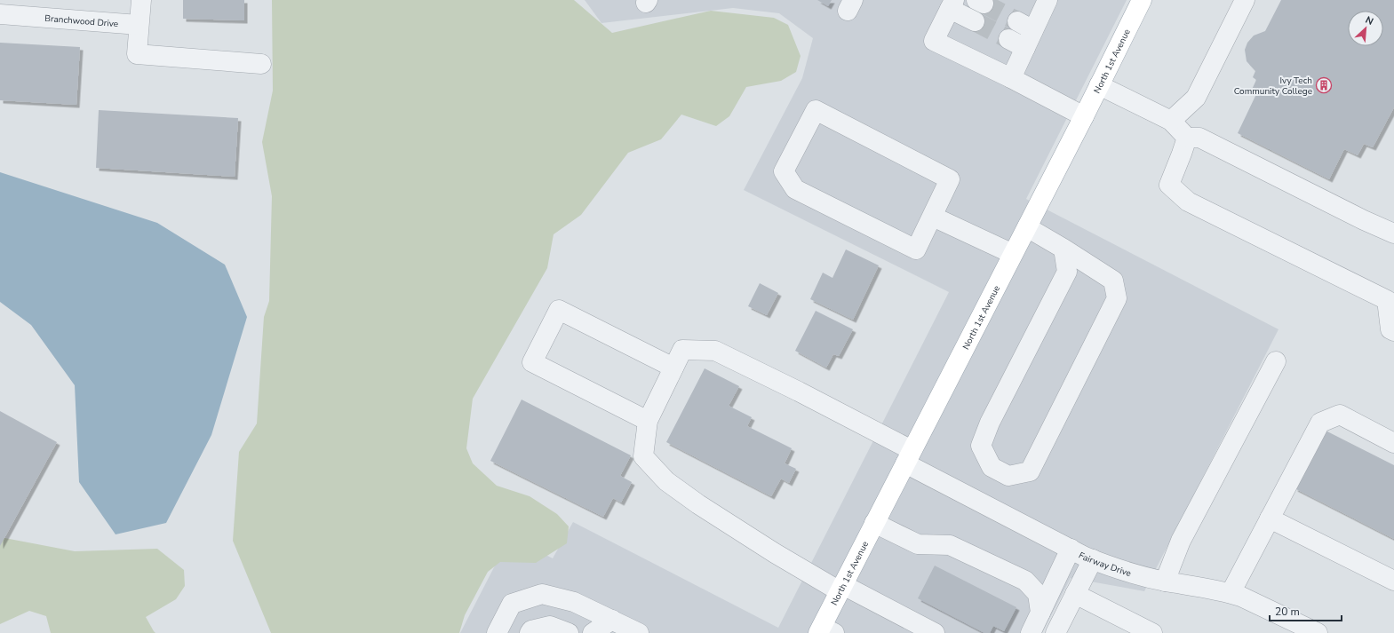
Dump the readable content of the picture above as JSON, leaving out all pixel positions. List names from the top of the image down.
{
  "streets": {
    "main road": ["North 1st Avenue"],
    "street": ["Branchwood Drive", "Fairway Drive"]
  },
  "crossings": [
    ["North 1st Avenue", "Fairway Drive"]
  ],
  "places": {
    "building": ["Ivy Tech Community College"]
  },
  "scale_bar": "20 m",
  "north": "top right"
}
